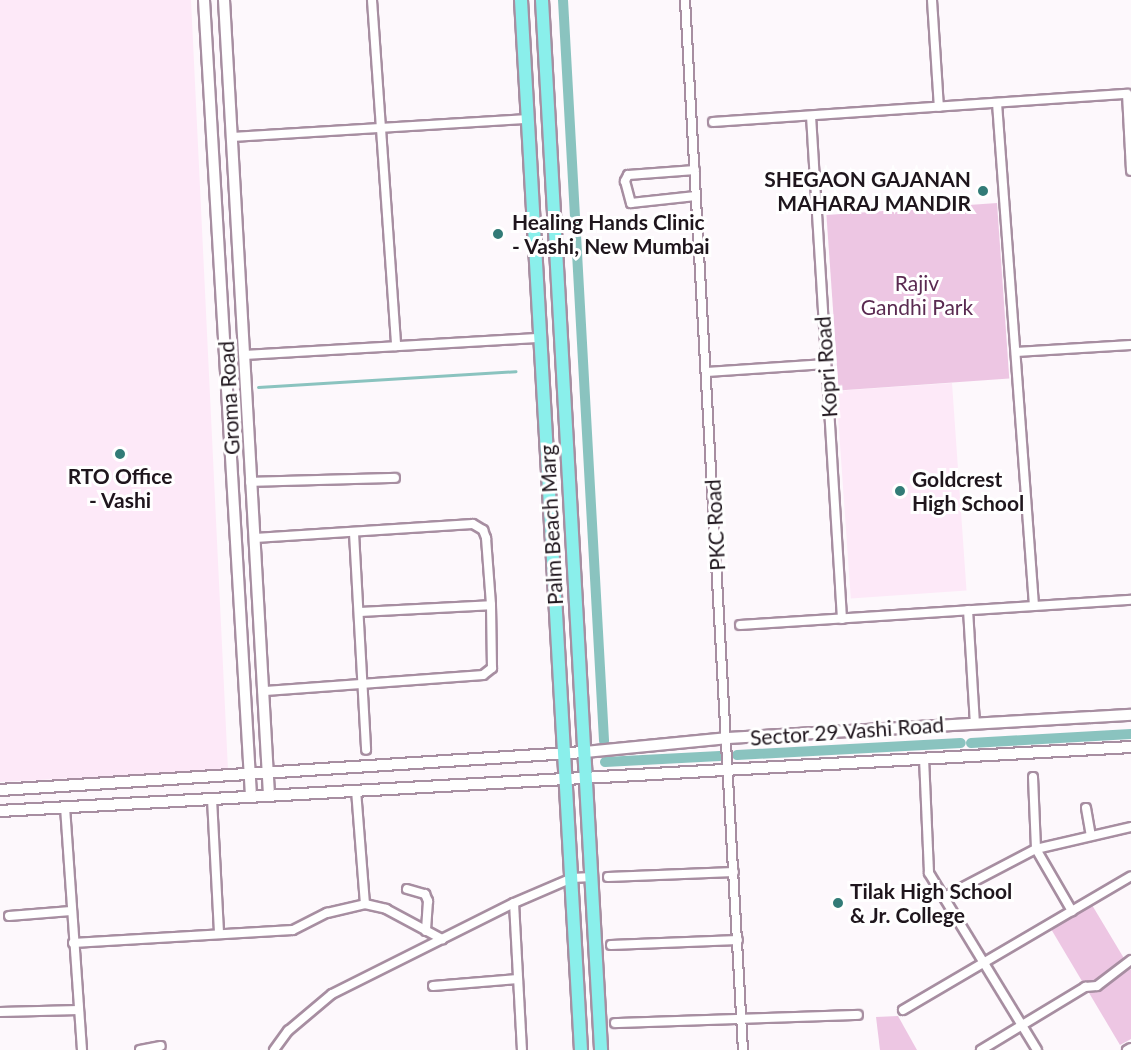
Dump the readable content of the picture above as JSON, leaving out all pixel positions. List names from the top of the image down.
{
  "streets": {
    "main road": ["Groma Road", "Palm Beach Marg", "Sector 29 Vashi Road"],
    "street": ["Kopri Road", "PKC Road"]
  },
  "crossings": [
    ["Groma Road", "Sector 29 Vashi Road"],
    ["Palm Beach Marg", "Sector 29 Vashi Road"],
    ["PKC Road", "Sector 29 Vashi Road"]
  ],
  "parks": ["Rajiv Gandhi Park"],
  "places": [
    "SHEGAON GAJANAN MAHARAJ MANDIR",
    "Healing Hands Clinic - Vashi, New Mumbai",
    "RTO Office - Vashi",
    "Goldcrest High School",
    "Tilak High School & Jr. College"
  ]
}
